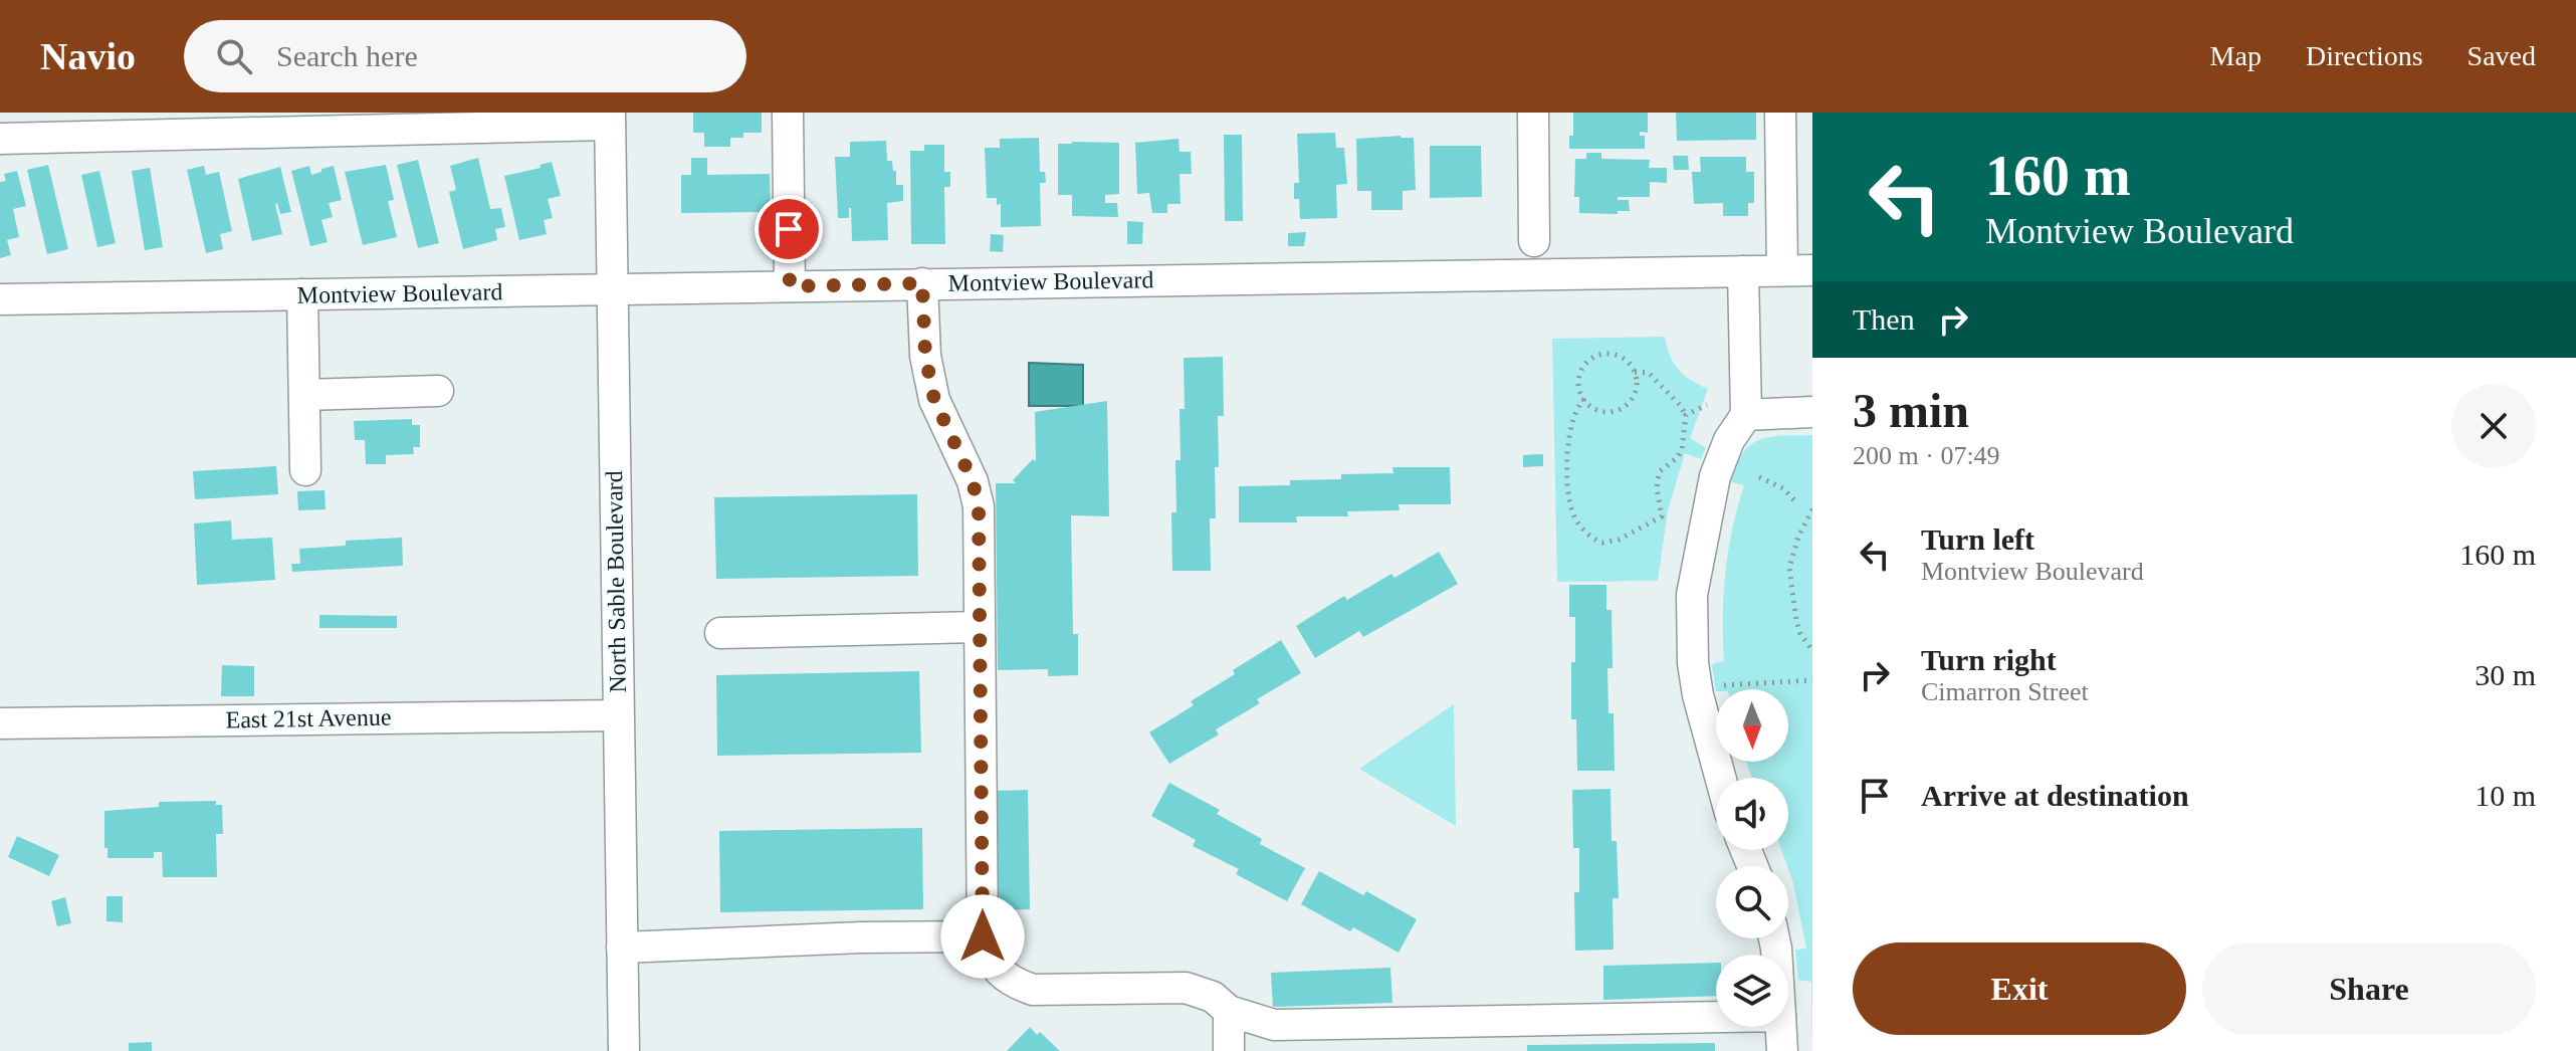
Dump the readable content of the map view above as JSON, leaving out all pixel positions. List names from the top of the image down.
{
  "streets": {
    "street": ["Montview Boulevard", "North Sable Boulevard", "East 21st Avenue"]
  },
  "crossings": [
    ["Montview Boulevard", "North Sable Boulevard"],
    ["North Sable Boulevard", "East 21st Avenue"]
  ],
  "north": "bottom",
  "page": {
    "header": "Navio",
    "search": "Search here",
    "nav": ["Map", "Directions", "Saved"],
    "turn": ["160 m", "Montview Boulevard"],
    "then": "Then",
    "heading": ["3 min", "200 m · 07:49"],
    "list": [
      {
        "name": "Turn left",
        "note": "Montview Boulevard",
        "value": "160 m"
      },
      {
        "name": "Turn right",
        "note": "Cimarron Street",
        "value": "30 m"
      },
      {
        "name": "Arrive at destination",
        "value": "10 m"
      }
    ],
    "buttons": ["Exit", "Share"]
  }
}
